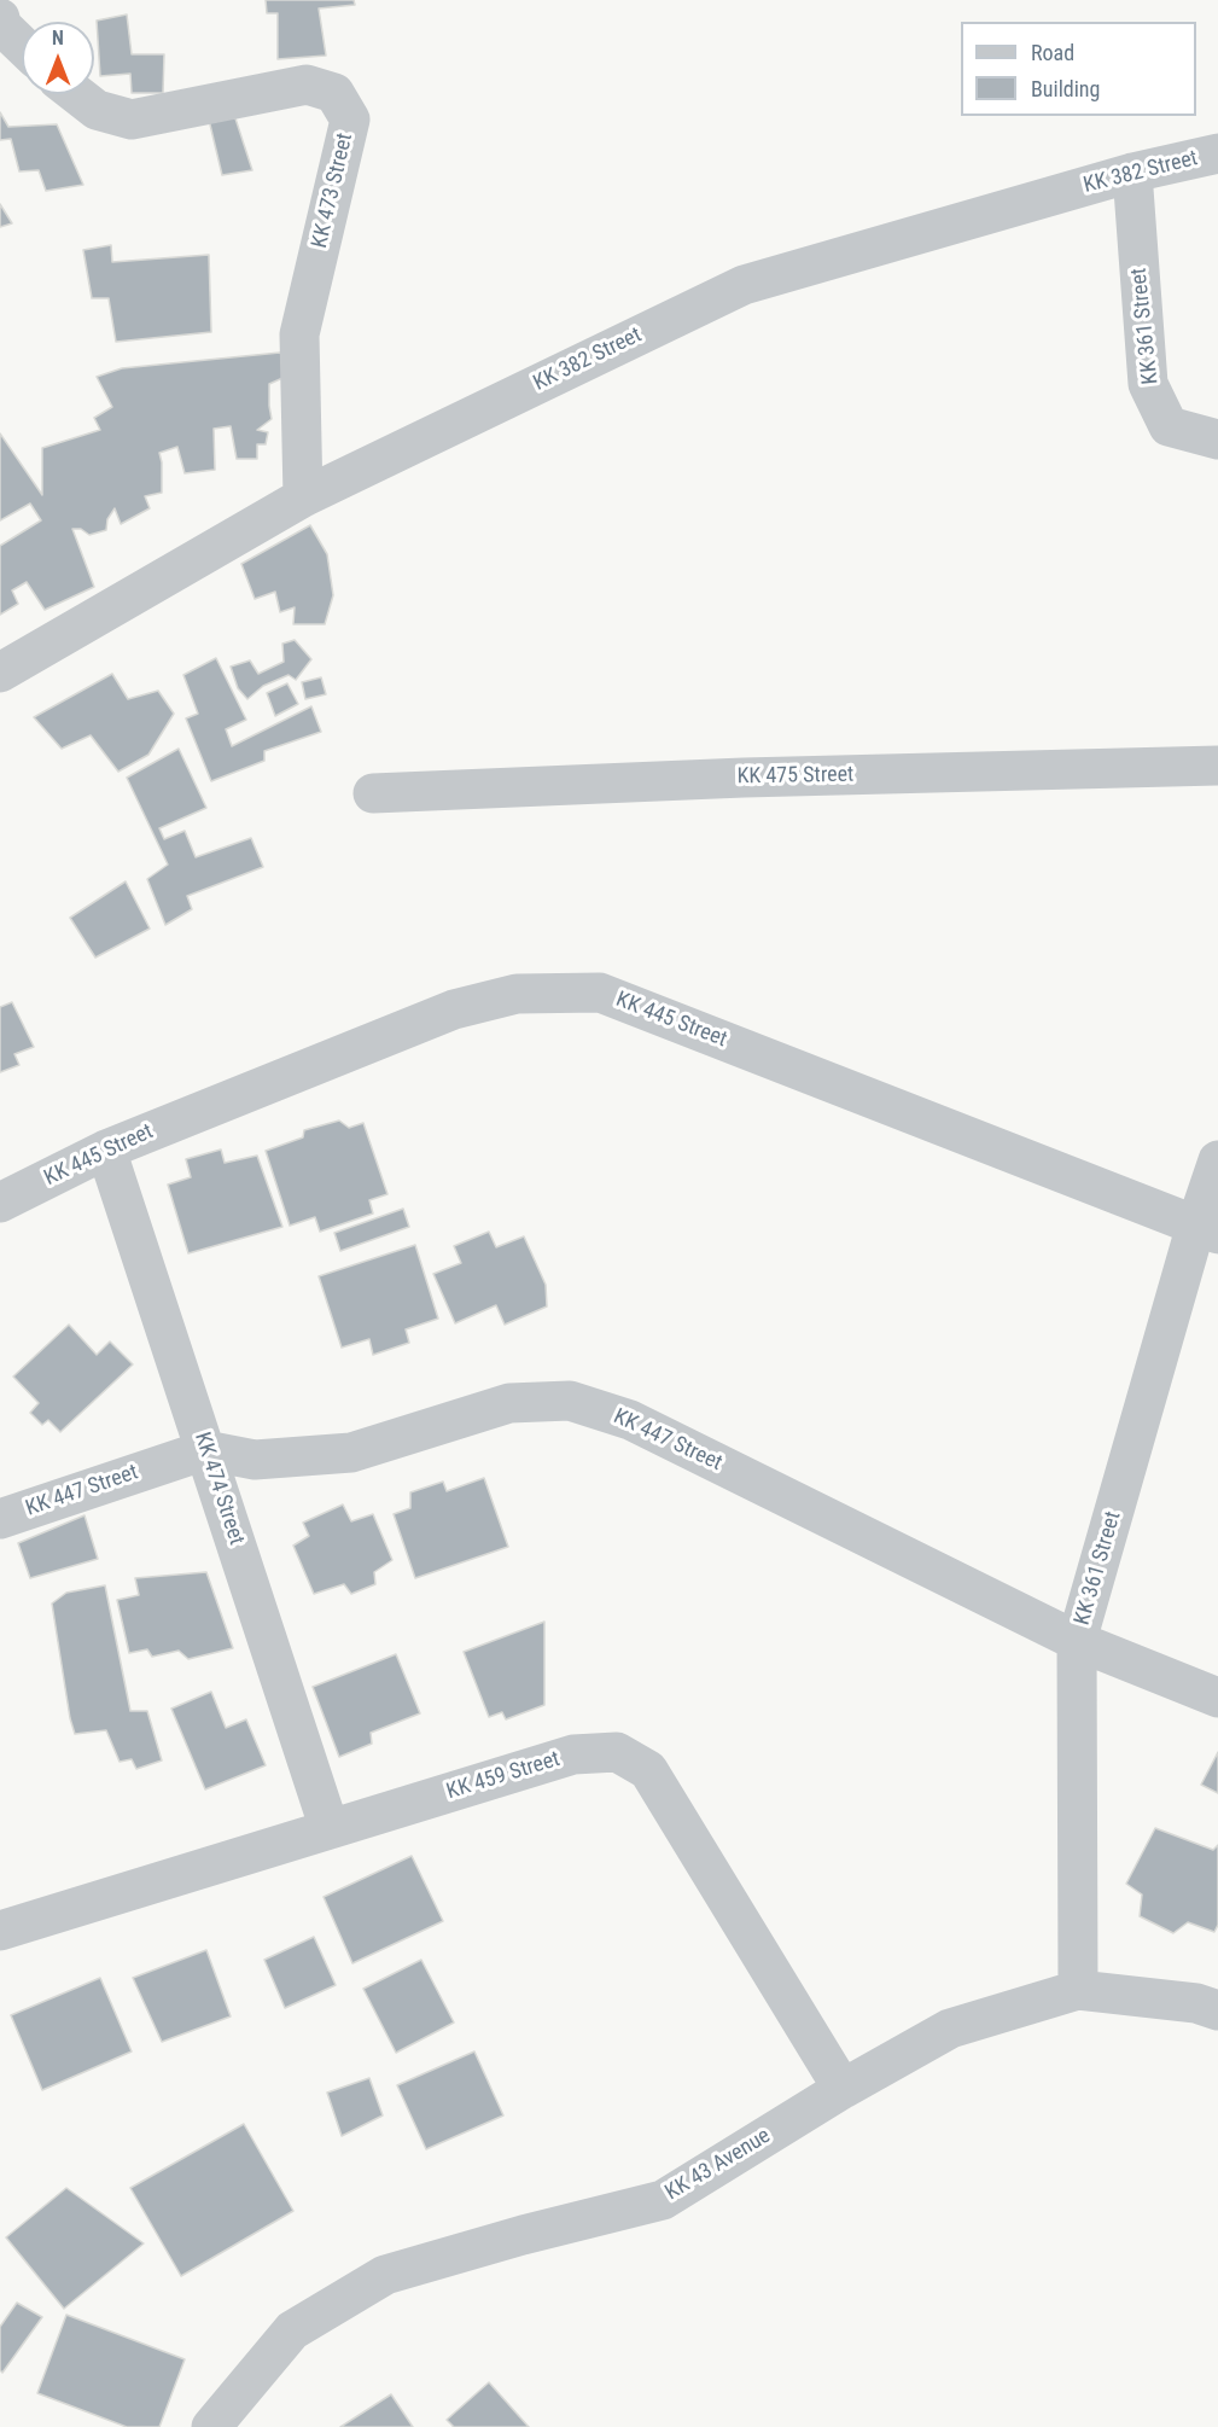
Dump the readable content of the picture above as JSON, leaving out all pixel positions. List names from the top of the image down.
{
  "streets": {
    "street": [
      "KK 382 Street",
      "KK 473 Street",
      "KK 361 Street",
      "KK 475 Street",
      "KK 445 Street",
      "KK 447 Street",
      "KK 474 Street",
      "KK 459 Street",
      "KK 43 Avenue"
    ]
  },
  "crossings": [
    ["KK 382 Street", "KK 473 Street"],
    ["KK 382 Street", "KK 361 Street"],
    ["KK 361 Street", "KK 445 Street"],
    ["KK 361 Street", "KK 447 Street"],
    ["KK 361 Street", "KK 43 Avenue"],
    ["KK 445 Street", "KK 474 Street"],
    ["KK 447 Street", "KK 474 Street"],
    ["KK 474 Street", "KK 459 Street"],
    ["KK 459 Street", "KK 43 Avenue"]
  ],
  "legend": ["Road", "Building"],
  "north": "top"
}
